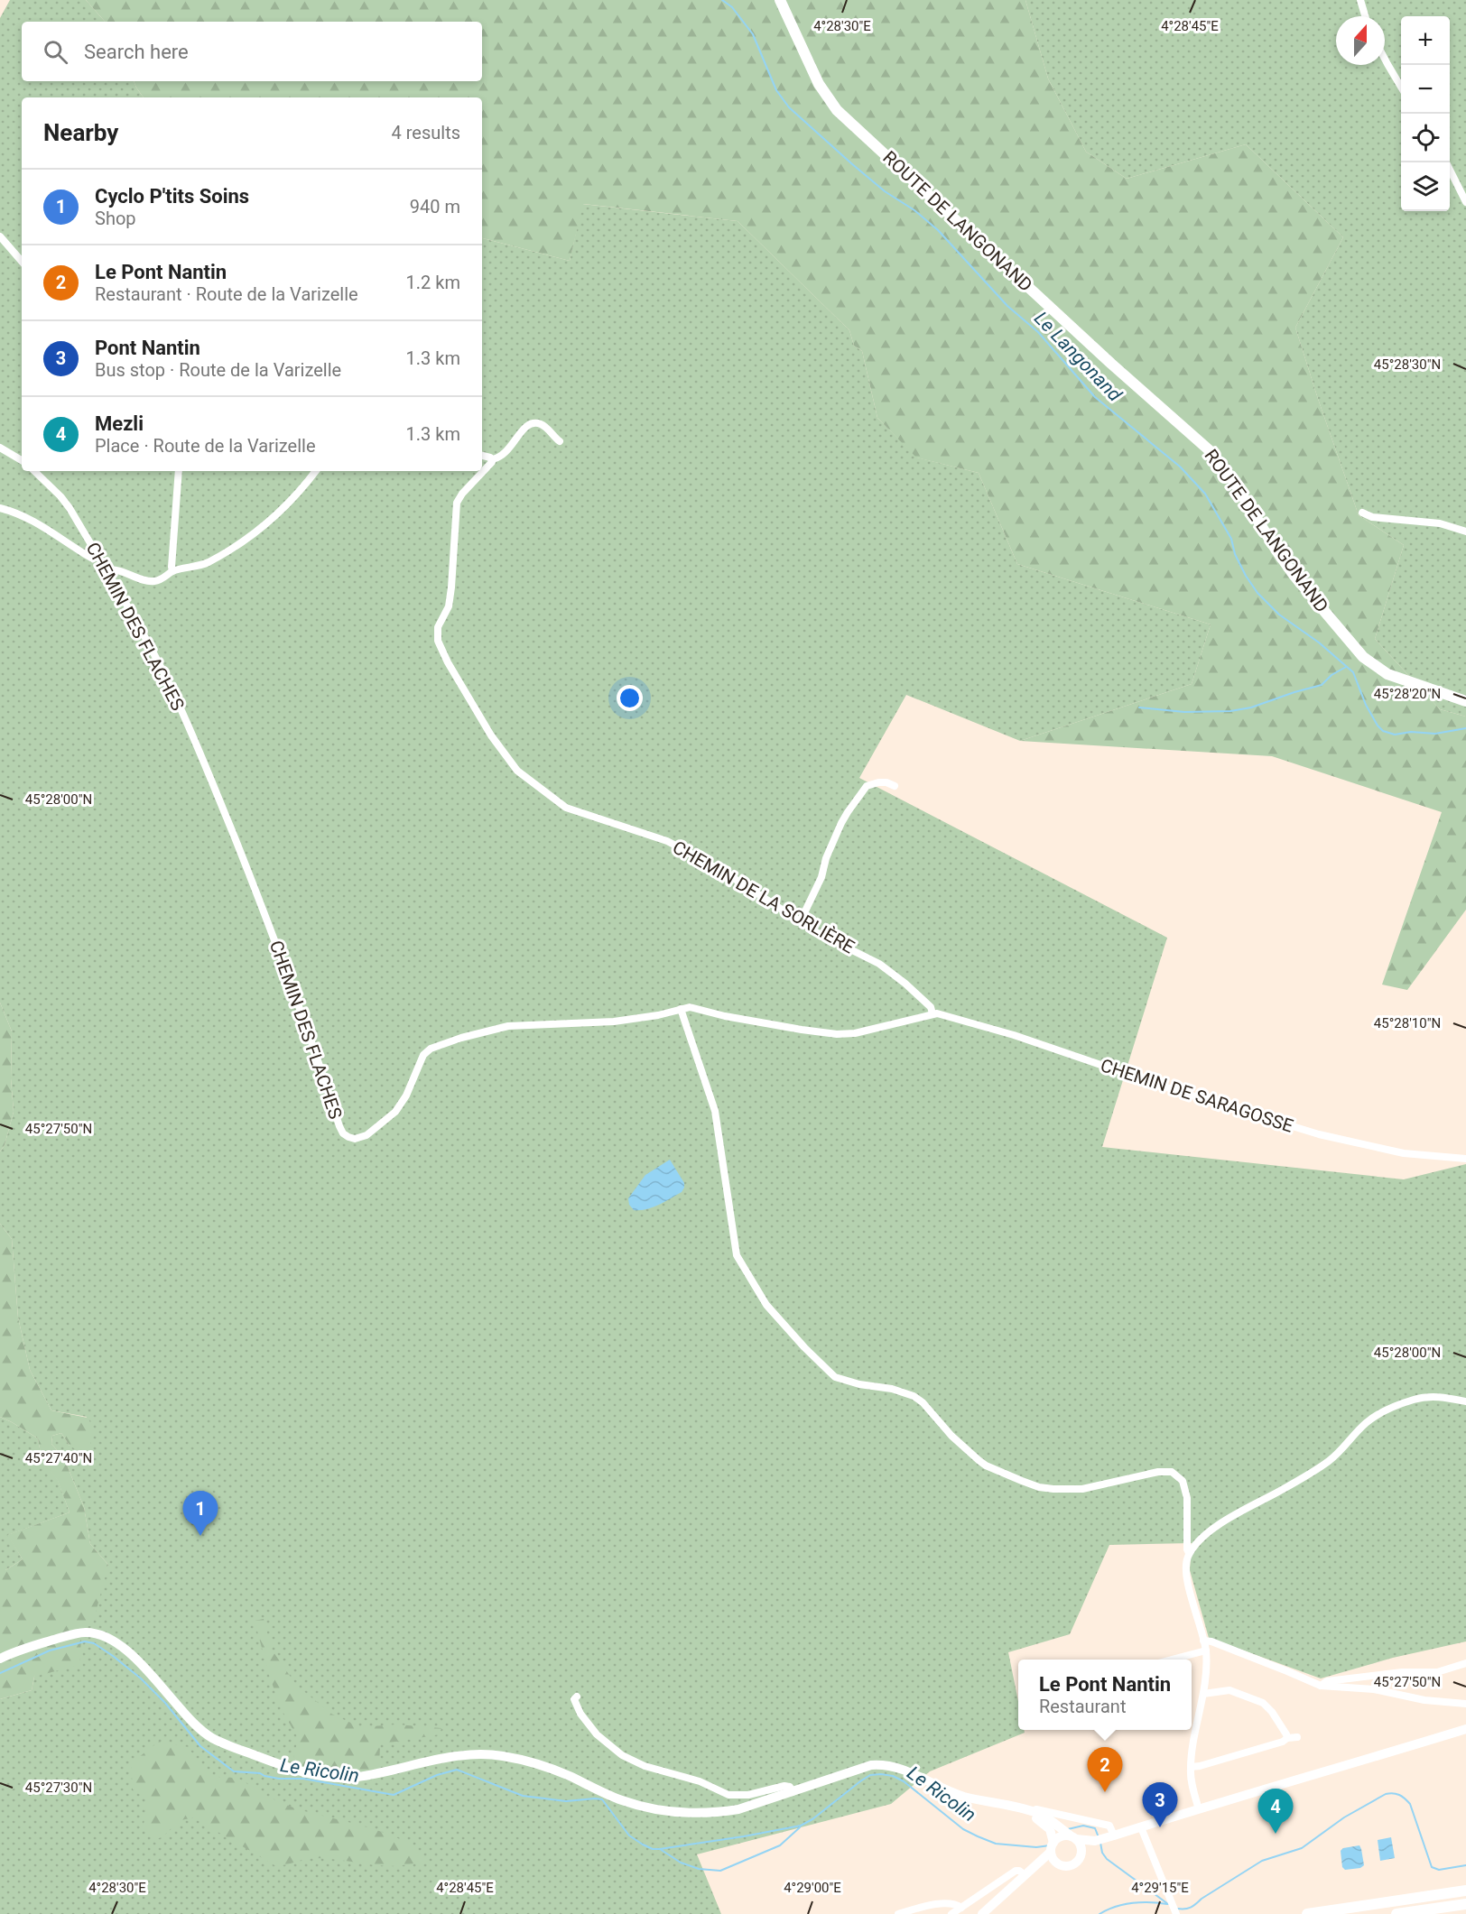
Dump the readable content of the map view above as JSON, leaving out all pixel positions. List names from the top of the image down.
{
  "streets": {
    "main road": ["ROUTE DE LANGONAND"],
    "street": ["CHEMIN DES FLACHES", "CHEMIN DE LA SORLIÈRE", "CHEMIN DE SARAGOSSE"]
  },
  "crossings": [
    ["CHEMIN DES FLACHES", "CHEMIN DE LA SORLIÈRE"],
    ["CHEMIN DES FLACHES", "CHEMIN DE SARAGOSSE"],
    ["CHEMIN DE LA SORLIÈRE", "CHEMIN DE SARAGOSSE"]
  ],
  "water": ["Le Langonand", "Le Ricolin"],
  "north": "top",
  "page": {
    "map_buttons": ["+", "−"],
    "search": "Search here",
    "heading": ["Nearby", "4 results"],
    "list": [
      {
        "mark": "1",
        "name": "Cyclo P'tits Soins",
        "note": "Shop",
        "value": "940 m"
      },
      {
        "mark": "2",
        "name": "Le Pont Nantin",
        "note": "Restaurant · Route de la Varizelle",
        "value": "1.2 km"
      },
      {
        "mark": "3",
        "name": "Pont Nantin",
        "note": "Bus stop · Route de la Varizelle",
        "value": "1.3 km"
      },
      {
        "mark": "4",
        "name": "Mezli",
        "note": "Place · Route de la Varizelle",
        "value": "1.3 km"
      }
    ],
    "pins": [
      "1",
      "2",
      "3",
      "4"
    ],
    "popup": ["Le Pont Nantin", "Restaurant"]
  },
  "coordinates": [
    "4°28'30\"E",
    "4°28'45\"E",
    "45°28'30\"N",
    "45°28'20\"N",
    "45°28'00\"N",
    "45°28'10\"N",
    "45°27'50\"N",
    "45°27'40\"N",
    "45°27'30\"N",
    "4°29'00\"E",
    "4°29'15\"E"
  ]
}
